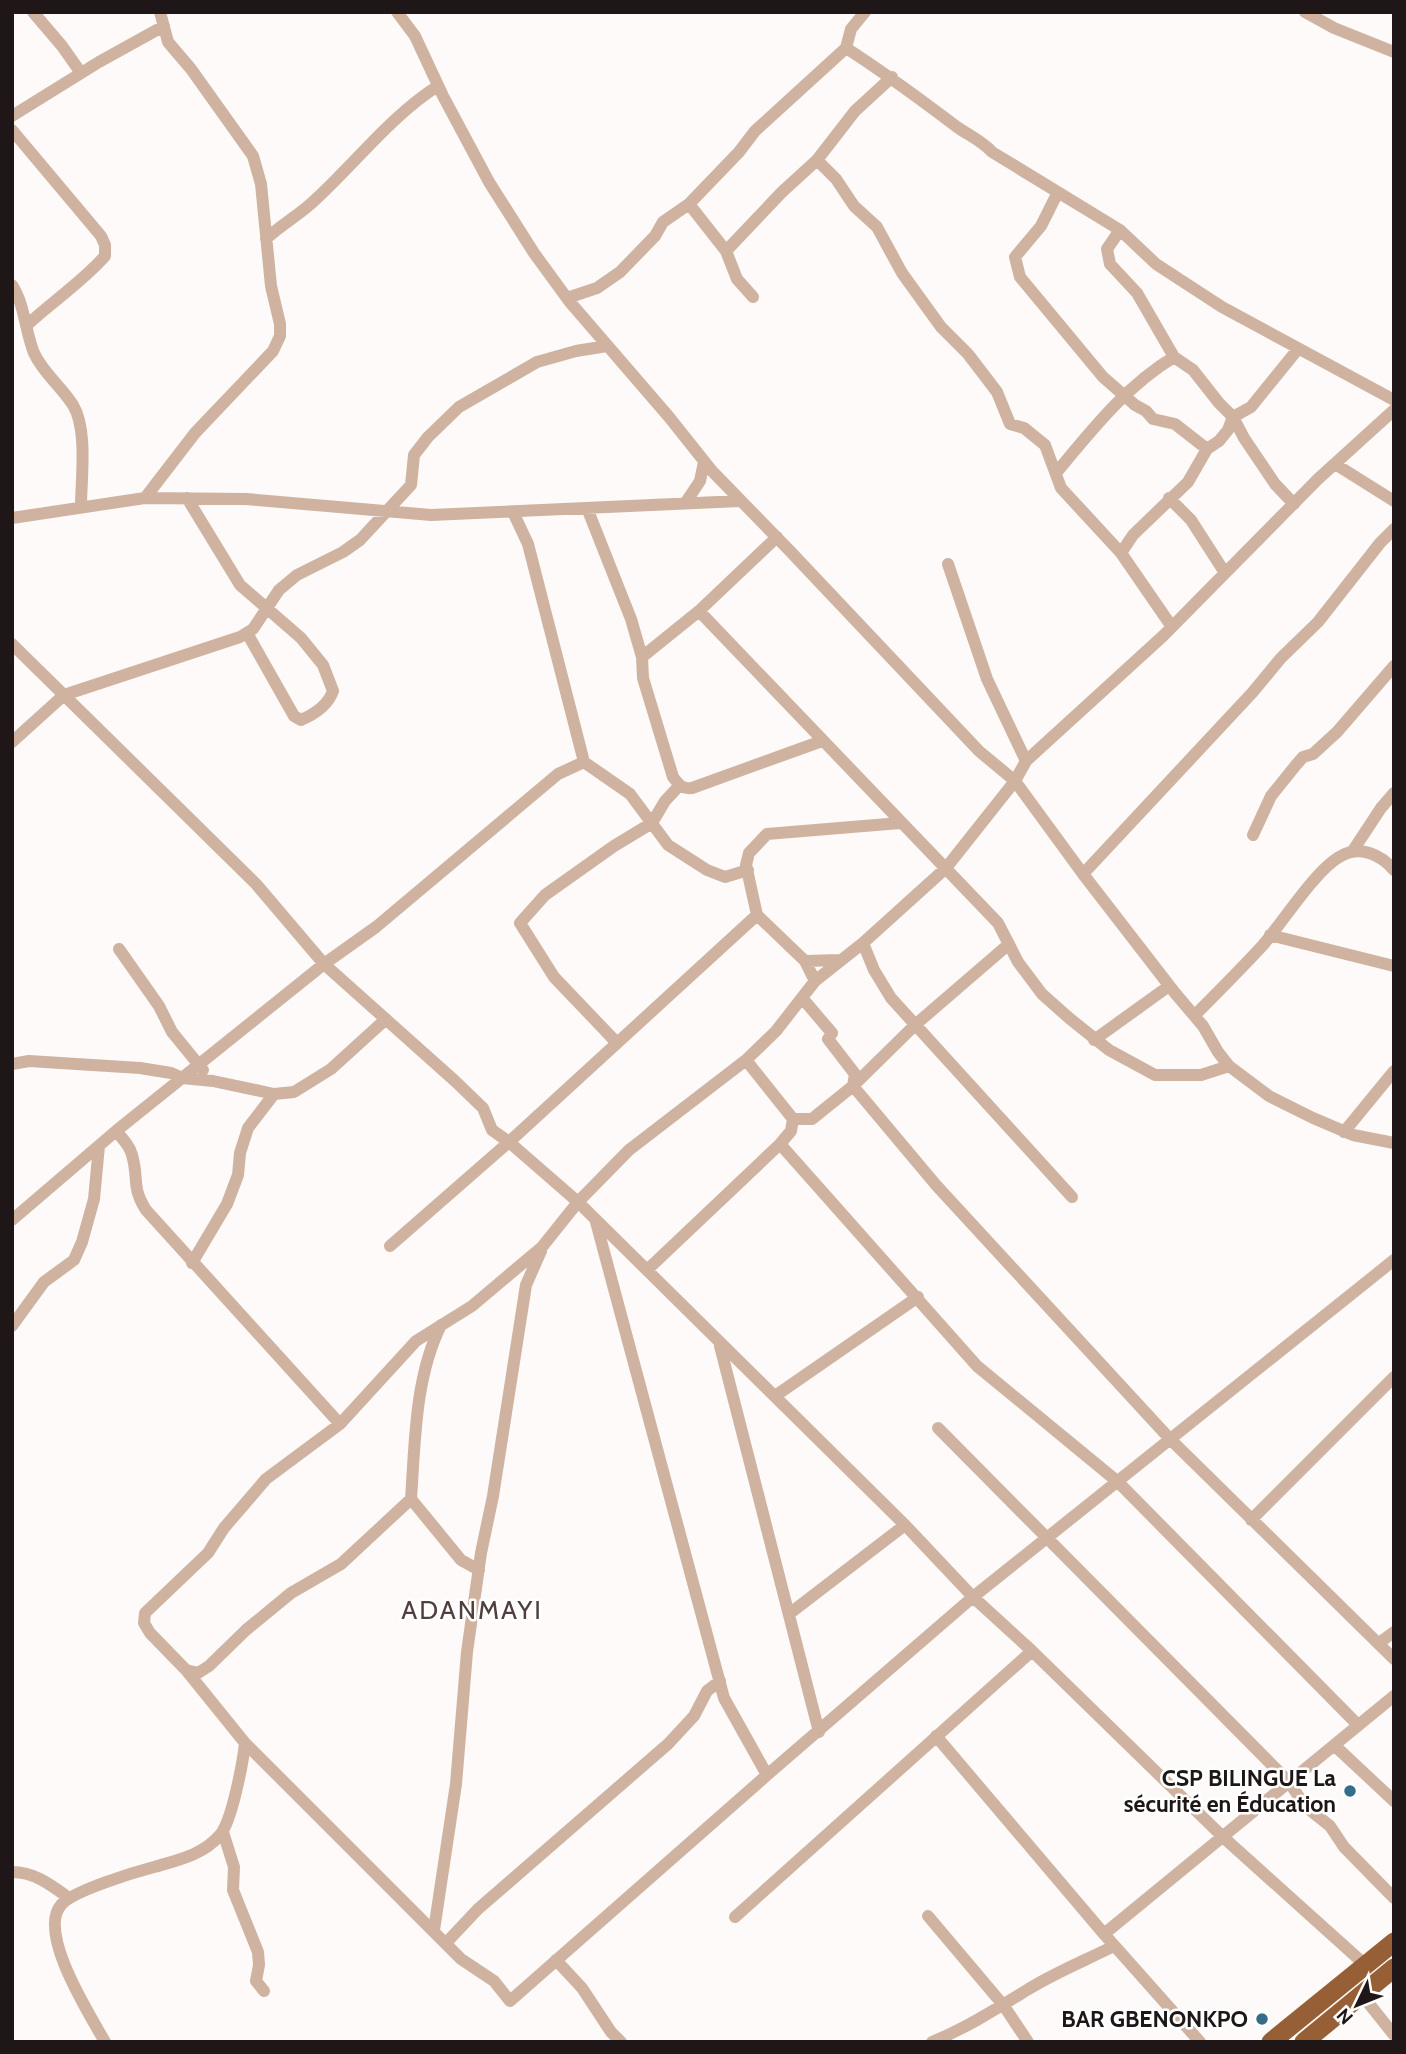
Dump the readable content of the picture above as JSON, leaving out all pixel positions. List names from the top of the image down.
{
  "districts": ["ADANMAYI"],
  "places": ["CSP BILINGUE La sécurité en Éducation", "BAR GBENONKPO"],
  "north": "bottom left"
}
